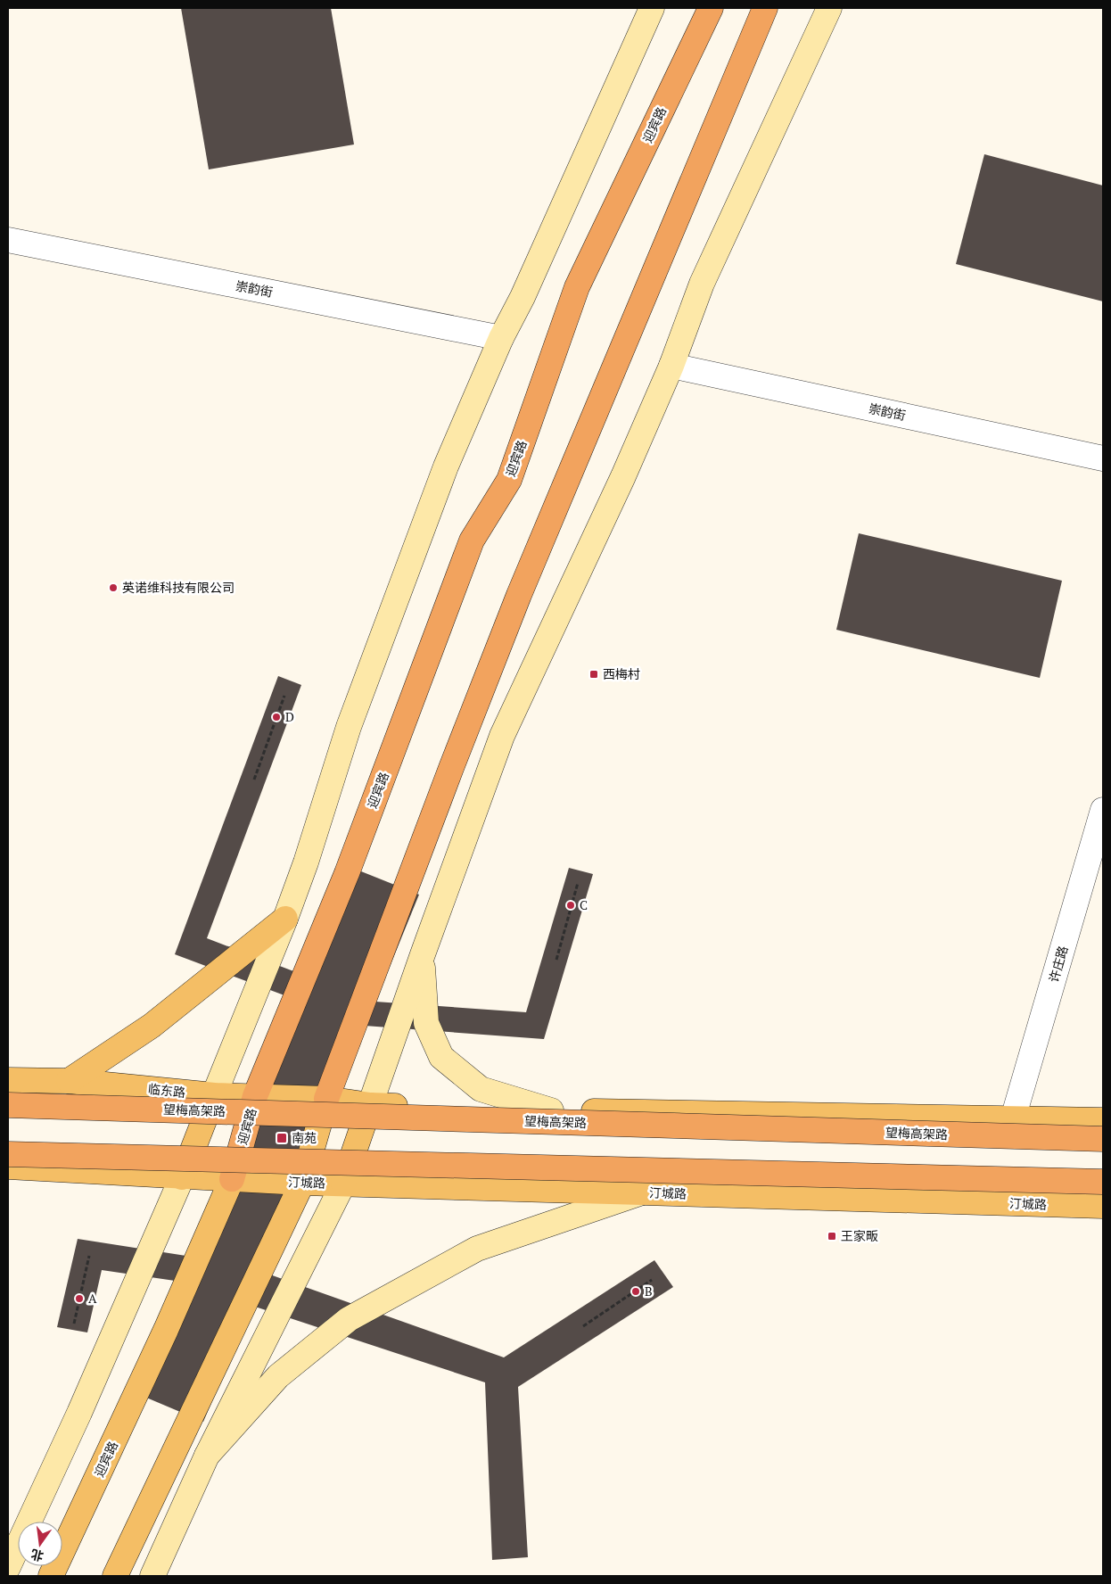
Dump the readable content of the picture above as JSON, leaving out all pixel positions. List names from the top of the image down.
{
  "streets": {
    "highway": ["迎宾路", "望梅高架路"],
    "main road": ["临东路", "汀城路"],
    "street": ["崇韵街", "许庄路"]
  },
  "crossings": [
    ["迎宾路", "临东路"],
    ["迎宾路", "汀城路"]
  ],
  "places": {
    "other": [
      "英诺维科技有限公司",
      "D",
      "C",
      "B",
      "A"
    ],
    "transit": ["西梅村", "南苑", "王家畈"]
  },
  "north": "bottom"
}
